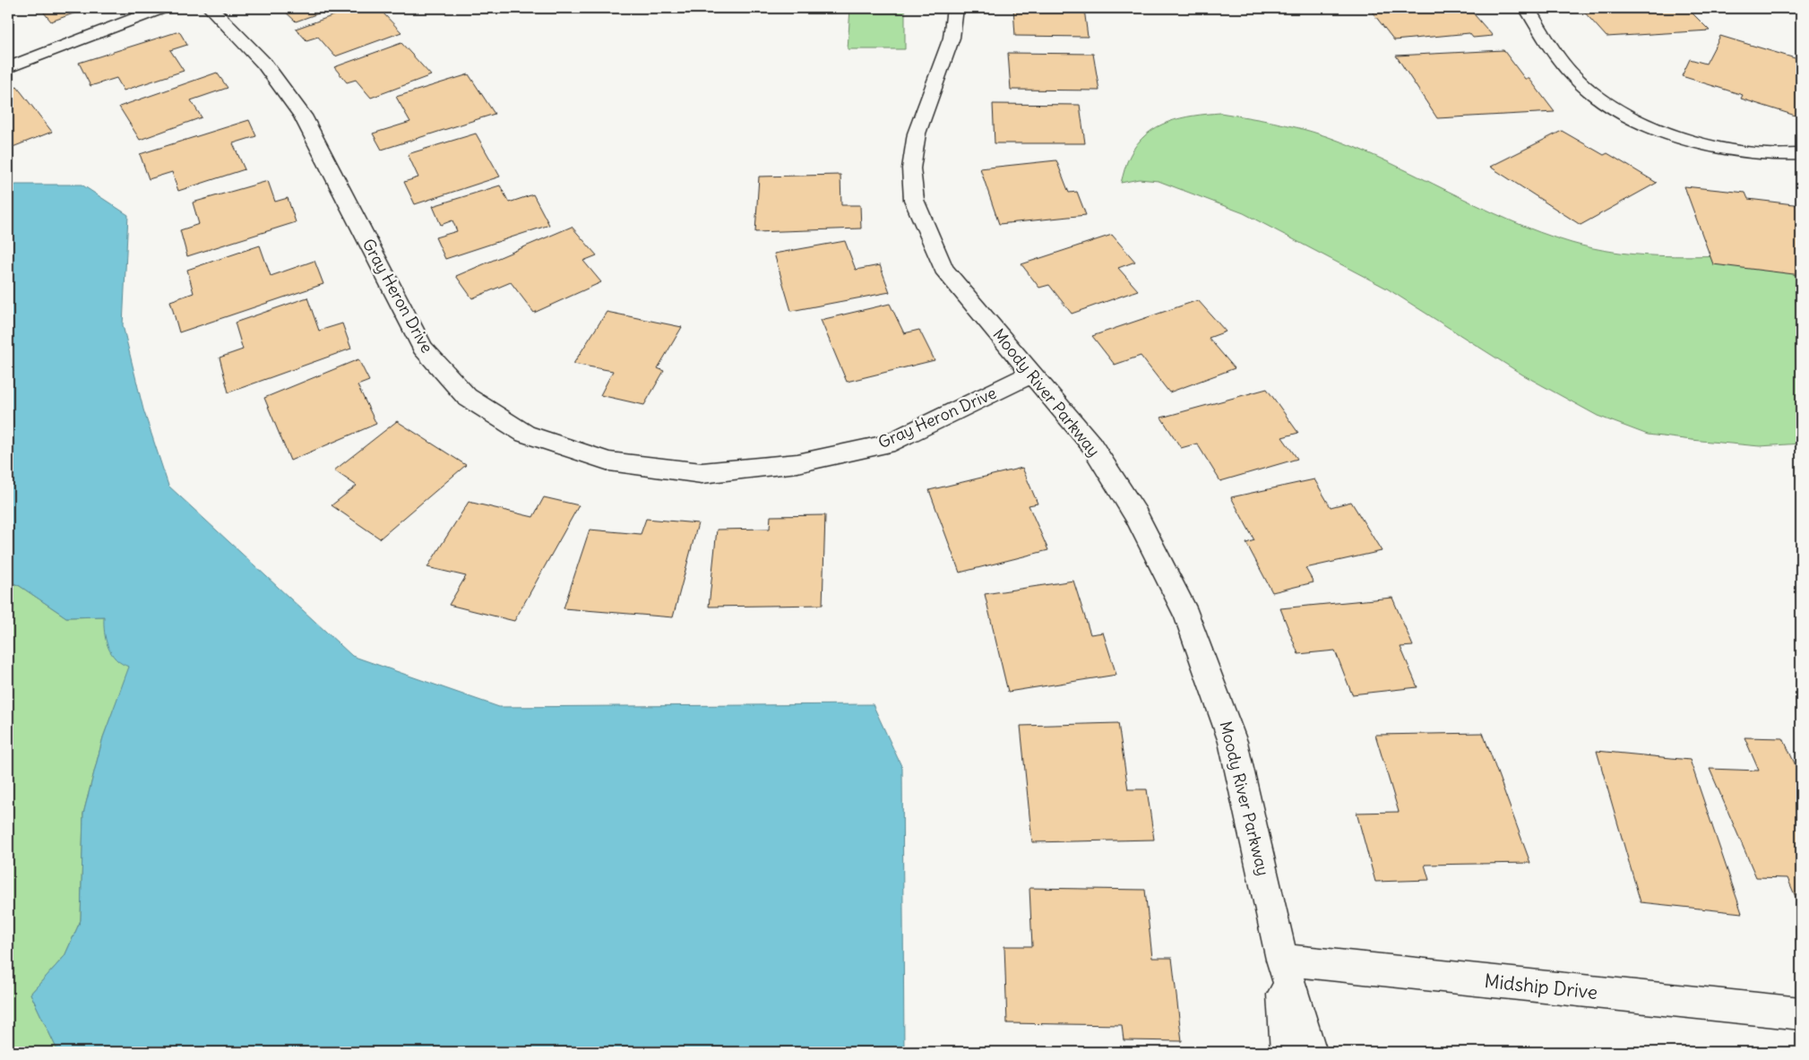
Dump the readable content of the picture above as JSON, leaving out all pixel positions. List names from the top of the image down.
{
  "streets": {
    "street": ["Gray Heron Drive", "Moody River Parkway", "Midship Drive"]
  },
  "crossings": [
    ["Gray Heron Drive", "Moody River Parkway"],
    ["Moody River Parkway", "Midship Drive"]
  ]
}
